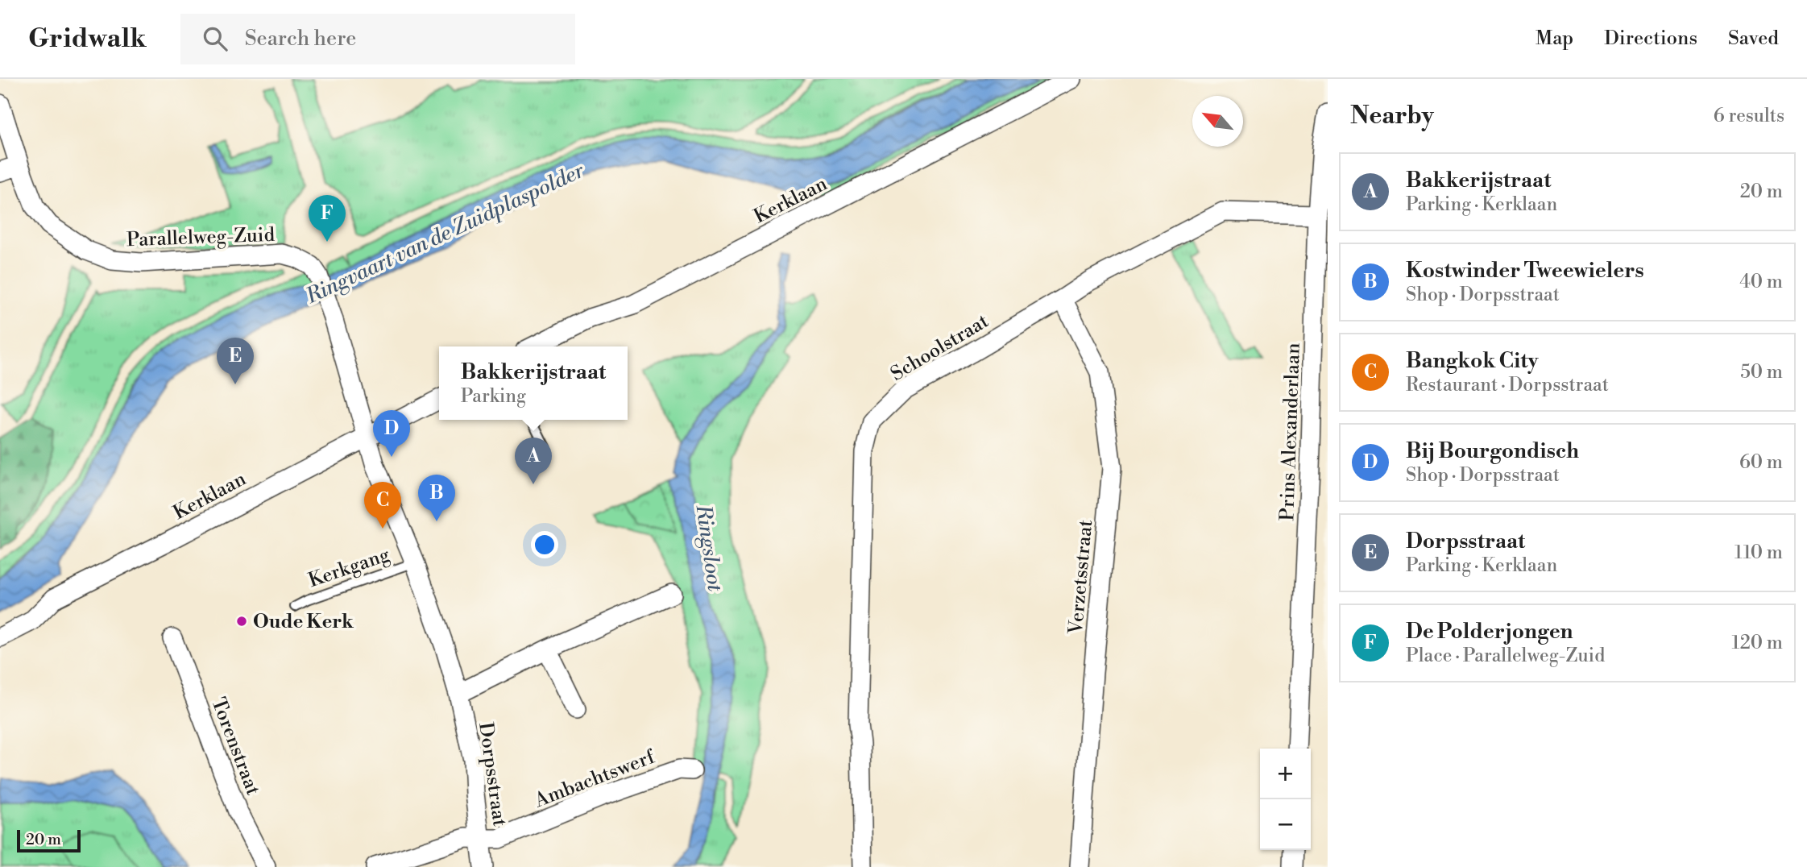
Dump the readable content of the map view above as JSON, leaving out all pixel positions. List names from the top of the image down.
{
  "streets": {
    "street": [
      "Kerklaan",
      "Parallelweg-Zuid",
      "Schoolstraat",
      "Prins Alexanderlaan",
      "Verzetsstraat",
      "Torenstraat",
      "Dorpsstraat",
      "Ambachtswerf"
    ],
    "lane": ["Kerkgang"]
  },
  "crossings": [
    ["Kerklaan", "Dorpsstraat"],
    ["Parallelweg-Zuid", "Dorpsstraat"],
    ["Schoolstraat", "Prins Alexanderlaan"],
    ["Schoolstraat", "Verzetsstraat"],
    ["Kerkgang", "Dorpsstraat"],
    ["Dorpsstraat", "Ambachtswerf"]
  ],
  "water": ["Ringvaart van de Zuidplaspolder", "Ringsloot"],
  "places": ["Oude Kerk"],
  "scale_bar": "20 m",
  "north": "top left",
  "page": {
    "header": "Gridwalk",
    "search": "Search here",
    "nav": ["Map", "Directions", "Saved"],
    "heading": ["Nearby", "6 results"],
    "list": [
      {
        "mark": "A",
        "name": "Bakkerijstraat",
        "note": "Parking · Kerklaan",
        "value": "20 m"
      },
      {
        "mark": "B",
        "name": "Kostwinder Tweewielers",
        "note": "Shop · Dorpsstraat",
        "value": "40 m"
      },
      {
        "mark": "C",
        "name": "Bangkok City",
        "note": "Restaurant · Dorpsstraat",
        "value": "50 m"
      },
      {
        "mark": "D",
        "name": "Bij Bourgondisch",
        "note": "Shop · Dorpsstraat",
        "value": "60 m"
      },
      {
        "mark": "E",
        "name": "Dorpsstraat",
        "note": "Parking · Kerklaan",
        "value": "110 m"
      },
      {
        "mark": "F",
        "name": "De Polderjongen",
        "note": "Place · Parallelweg-Zuid",
        "value": "120 m"
      }
    ],
    "pins": [
      "F",
      "E",
      "D",
      "A",
      "B",
      "C"
    ],
    "popup": ["Bakkerijstraat", "Parking"],
    "map_buttons": ["+", "−"],
    "scale": "20 m"
  }
}
